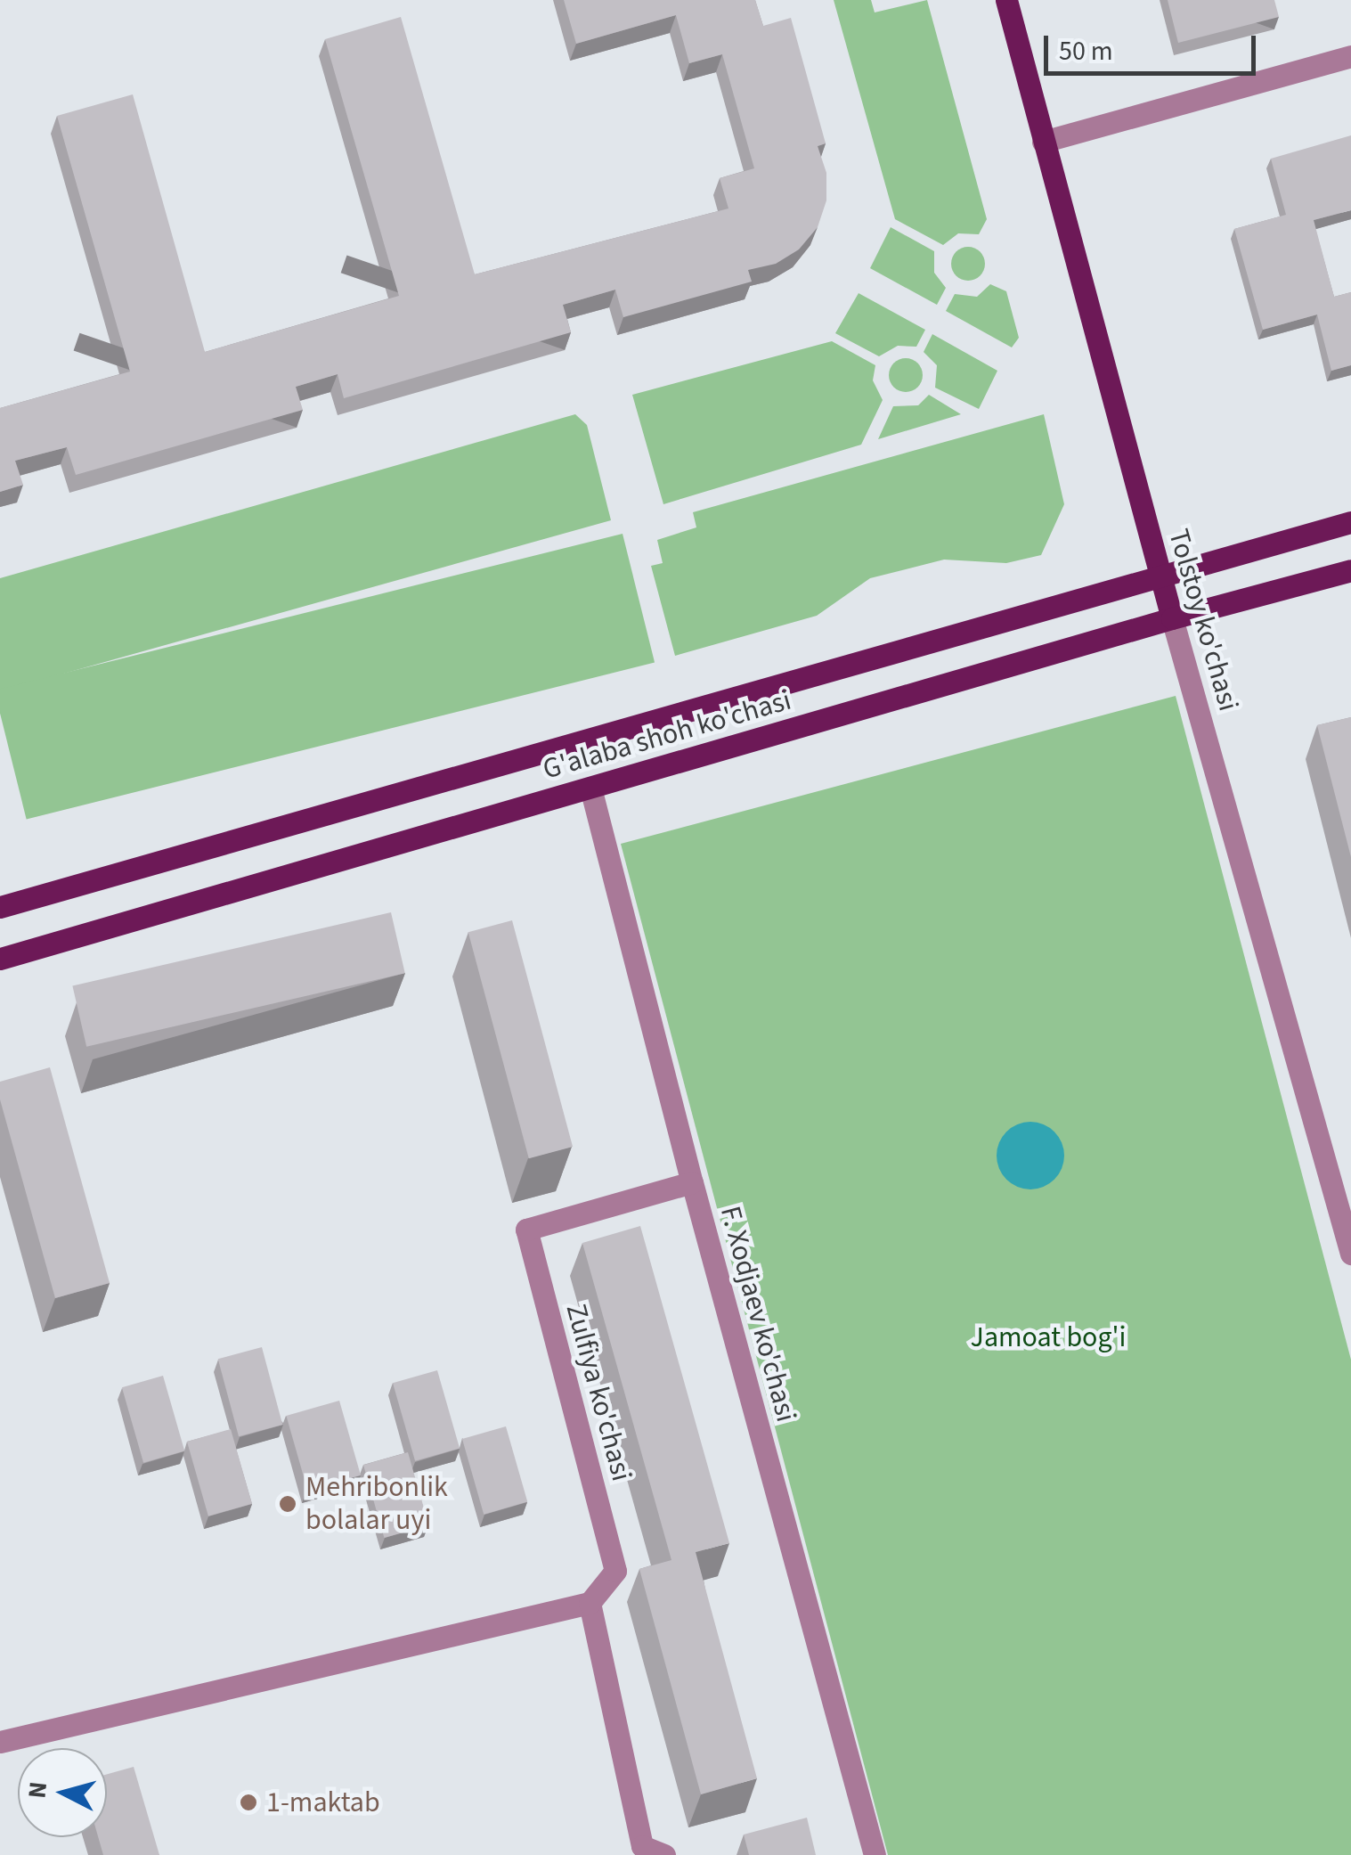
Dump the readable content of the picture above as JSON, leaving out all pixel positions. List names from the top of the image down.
{
  "streets": {
    "main road": ["Tolstoy ko'chasi", "G'alaba shoh ko'chasi"],
    "street": ["F. Xodjaev ko'chasi", "Zulfiya ko'chasi"]
  },
  "crossings": [
    ["Tolstoy ko'chasi", "G'alaba shoh ko'chasi"],
    ["G'alaba shoh ko'chasi", "F. Xodjaev ko'chasi"],
    ["F. Xodjaev ko'chasi", "Zulfiya ko'chasi"]
  ],
  "parks": ["Jamoat bog'i"],
  "places": ["Mehribonlik bolalar uyi", "1-maktab"],
  "scale_bar": "50 m",
  "north": "left"
}
